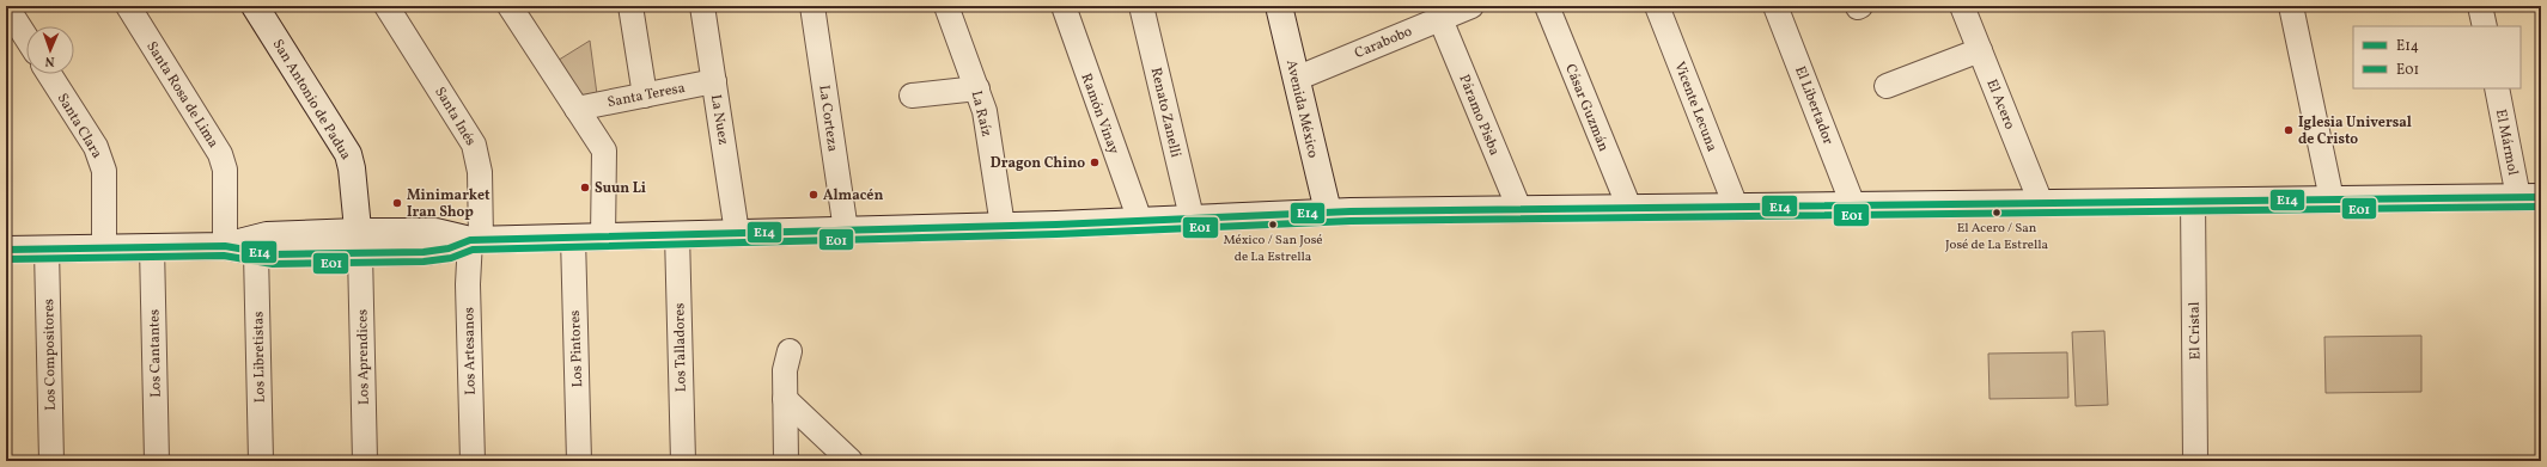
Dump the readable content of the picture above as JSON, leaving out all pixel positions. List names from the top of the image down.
{
  "streets": {
    "main road": ["San Antonio de Padua", "Avenida México"],
    "street": [
      "Carabobo",
      "Santa Rosa de Lima",
      "Santa Teresa",
      "El Acero",
      "El Libertador",
      "Vicente Lecuna",
      "Cásar Guzmán",
      "Renato Zanelli",
      "La Raíz",
      "Ramón Vinay",
      "Páramo Pisba",
      "Santa Inés",
      "La Corteza",
      "La Nuez",
      "Santa Clara",
      "El Mármol",
      "El Cristal",
      "Los Talladores",
      "Los Pintores",
      "Los Artesanos",
      "Los Cantantes",
      "Los Compositores",
      "Los Libretistas",
      "Los Aprendices"
    ]
  },
  "crossings": [
    ["Carabobo", "Avenida México"],
    ["Carabobo", "Páramo Pisba"],
    ["Santa Teresa", "La Nuez"],
    ["San Antonio de Padua", "Los Aprendices"],
    ["Santa Inés", "Los Artesanos"]
  ],
  "places": [
    "Iglesia Universal de Cristo",
    "Dragon Chino",
    "Suun Li",
    "Almacén",
    "Minimarket Iran Shop",
    "El Acero / San José de La Estrella",
    "México / San José de La Estrella"
  ],
  "lines": ["transit line E14", "transit line E01"],
  "legend": ["E14", "E01"],
  "north": "bottom"
}
